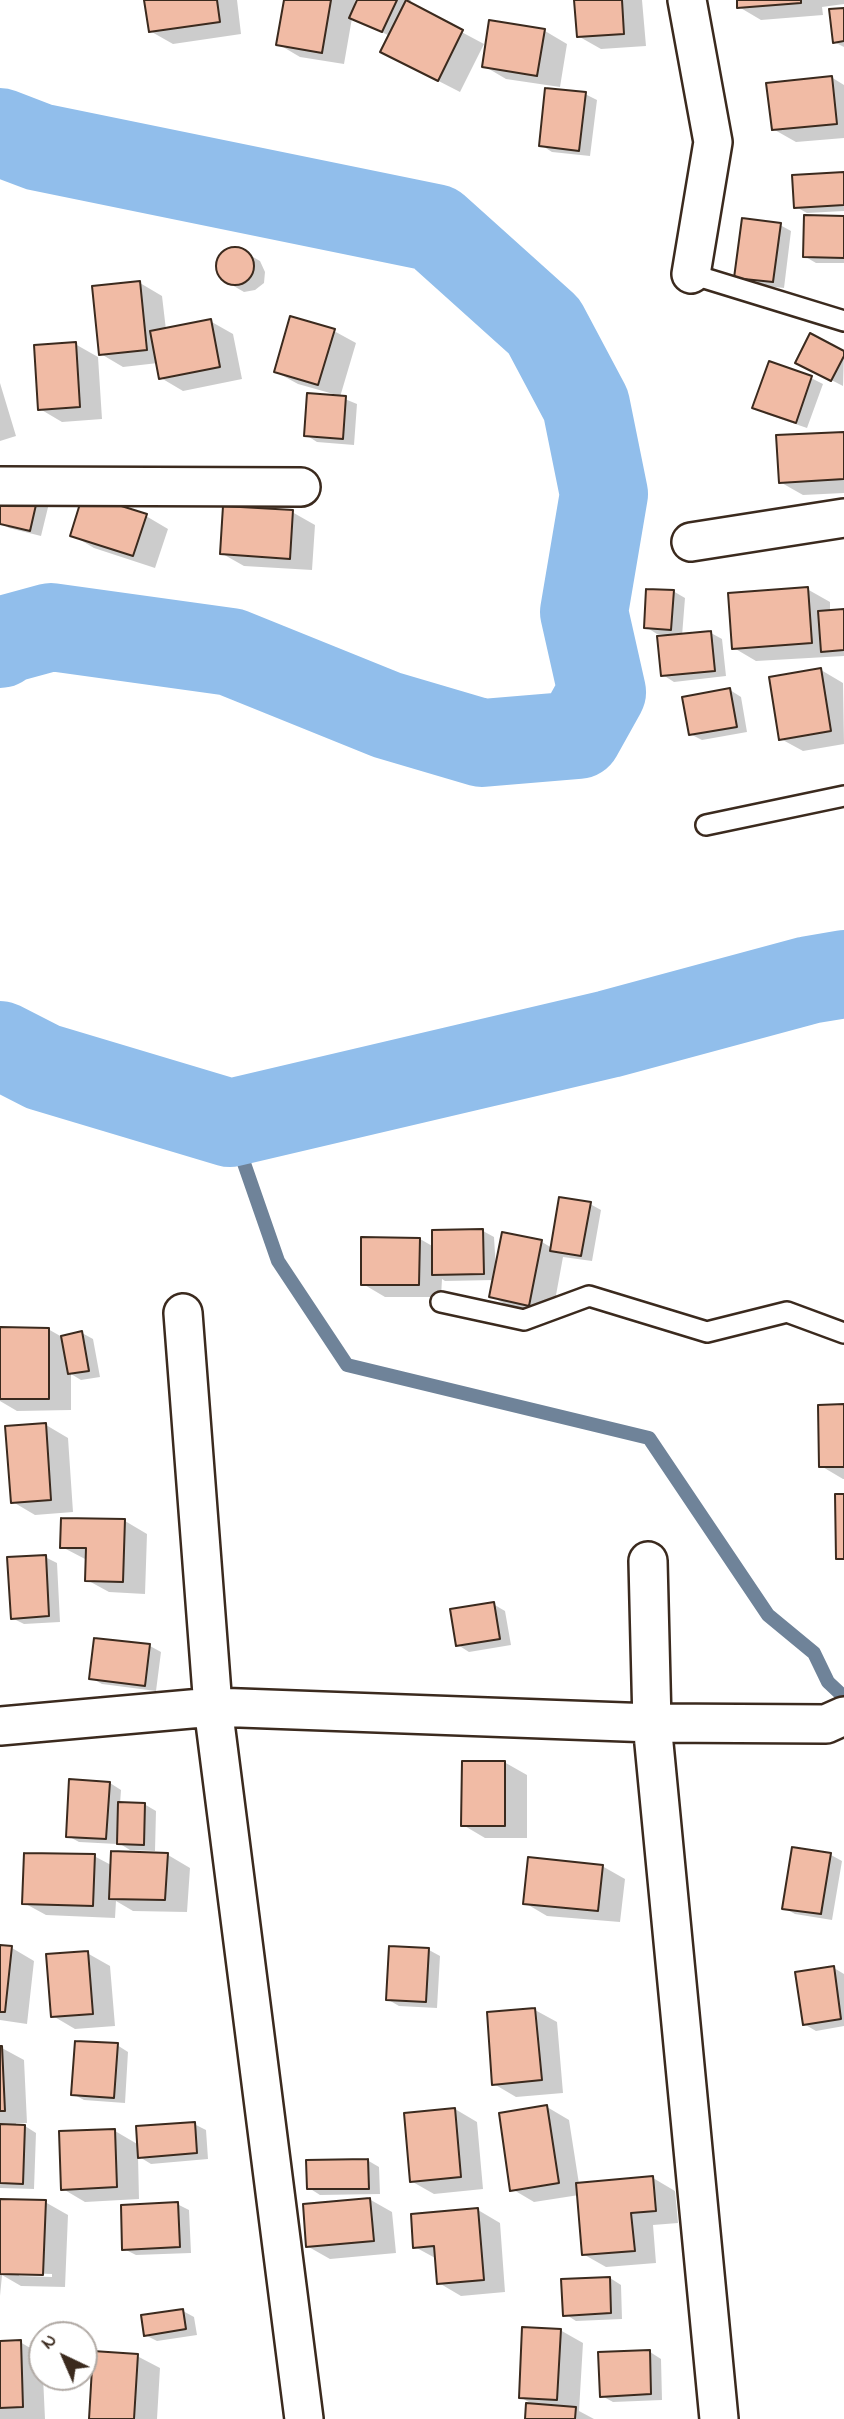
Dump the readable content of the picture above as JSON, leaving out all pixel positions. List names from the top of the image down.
{
  "north": "top left"
}
